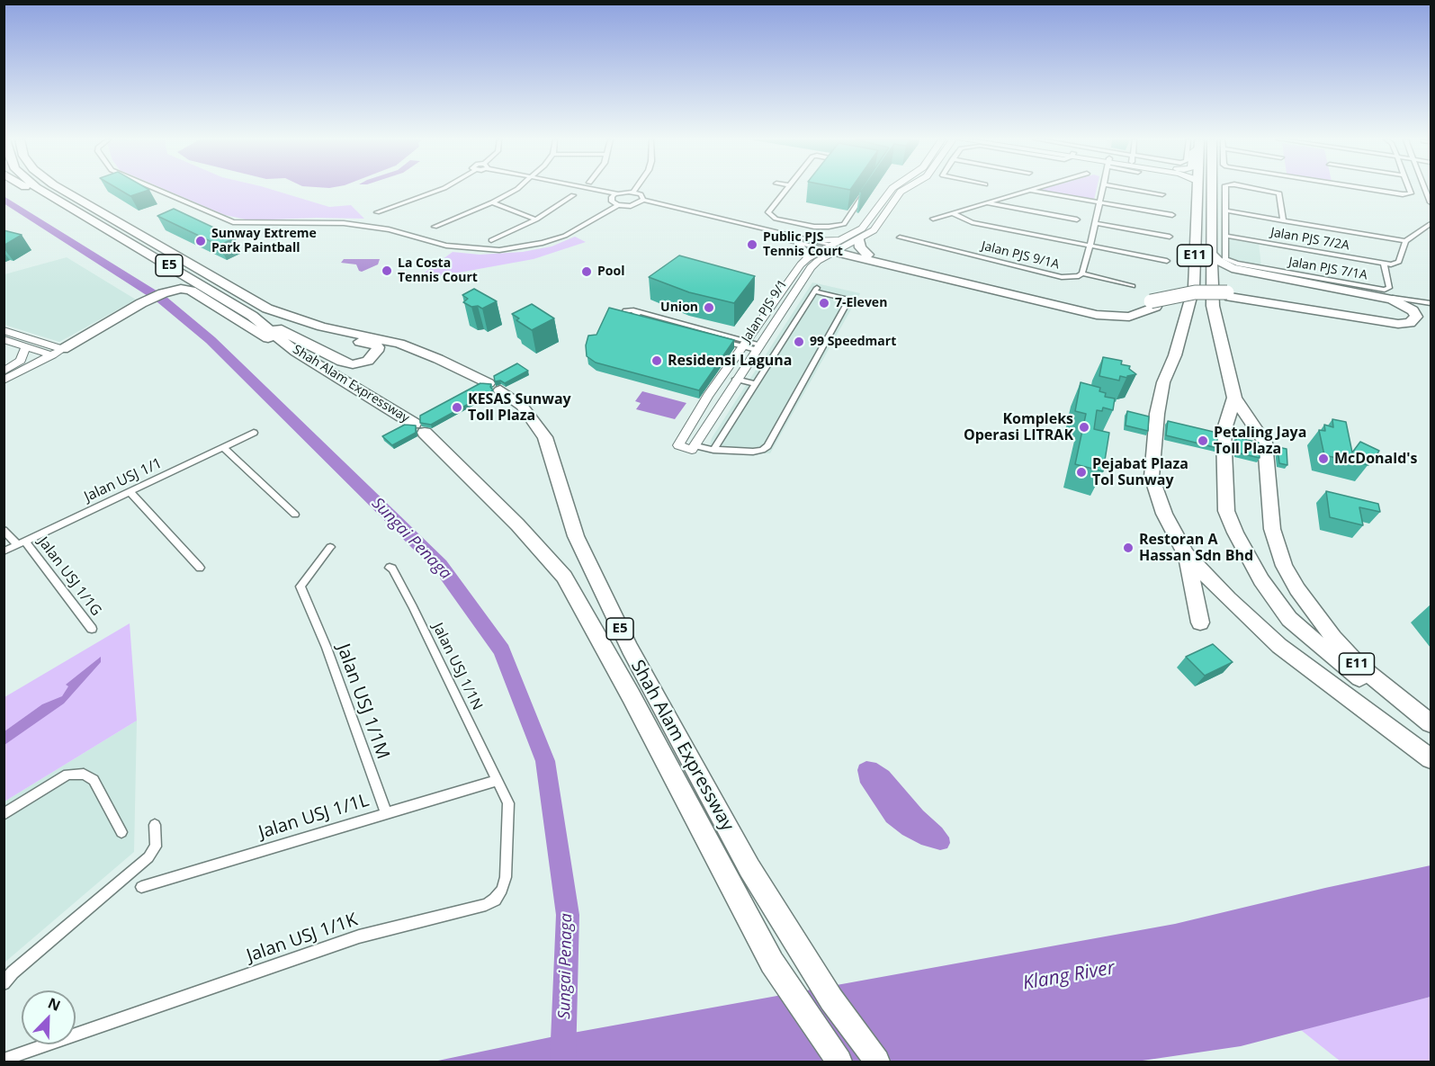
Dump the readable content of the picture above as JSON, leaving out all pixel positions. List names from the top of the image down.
{
  "streets": {
    "highway": ["E11", "E5", "Shah Alam Expressway"],
    "main road": ["Jalan PJS 9/1"],
    "street": [
      "Jalan PJS 7/2A",
      "Jalan PJS 9/1A",
      "Jalan PJS 7/1A",
      "Jalan USJ 1/1",
      "Jalan USJ 1/1G",
      "Jalan USJ 1/1N",
      "Jalan USJ 1/1M",
      "Jalan USJ 1/1L",
      "Jalan USJ 1/1K"
    ]
  },
  "crossings": [
    ["Jalan PJS 7/2A", "Jalan PJS 7/1A"],
    ["Jalan USJ 1/1", "Jalan USJ 1/1G"],
    ["Jalan USJ 1/1N", "Jalan USJ 1/1L"],
    ["Jalan USJ 1/1N", "Jalan USJ 1/1K"],
    ["Jalan USJ 1/1M", "Jalan USJ 1/1L"],
    ["Jalan USJ 1/1L", "Jalan USJ 1/1K"]
  ],
  "water": ["Sungai Penaga", "Klang River"],
  "places": [
    "Sunway Extreme Park Paintball",
    "Public PJS Tennis Court",
    "La Costa Tennis Court",
    "Pool",
    "7-Eleven",
    "Union",
    "99 Speedmart",
    "Residensi Laguna",
    "KESAS Sunway Toll Plaza",
    "Kompleks Operasi LITRAK",
    "Petaling Jaya Toll Plaza",
    "McDonald's",
    "Pejabat Plaza Tol Sunway",
    "Restoran A Hassan Sdn Bhd"
  ],
  "north": "top right"
}
